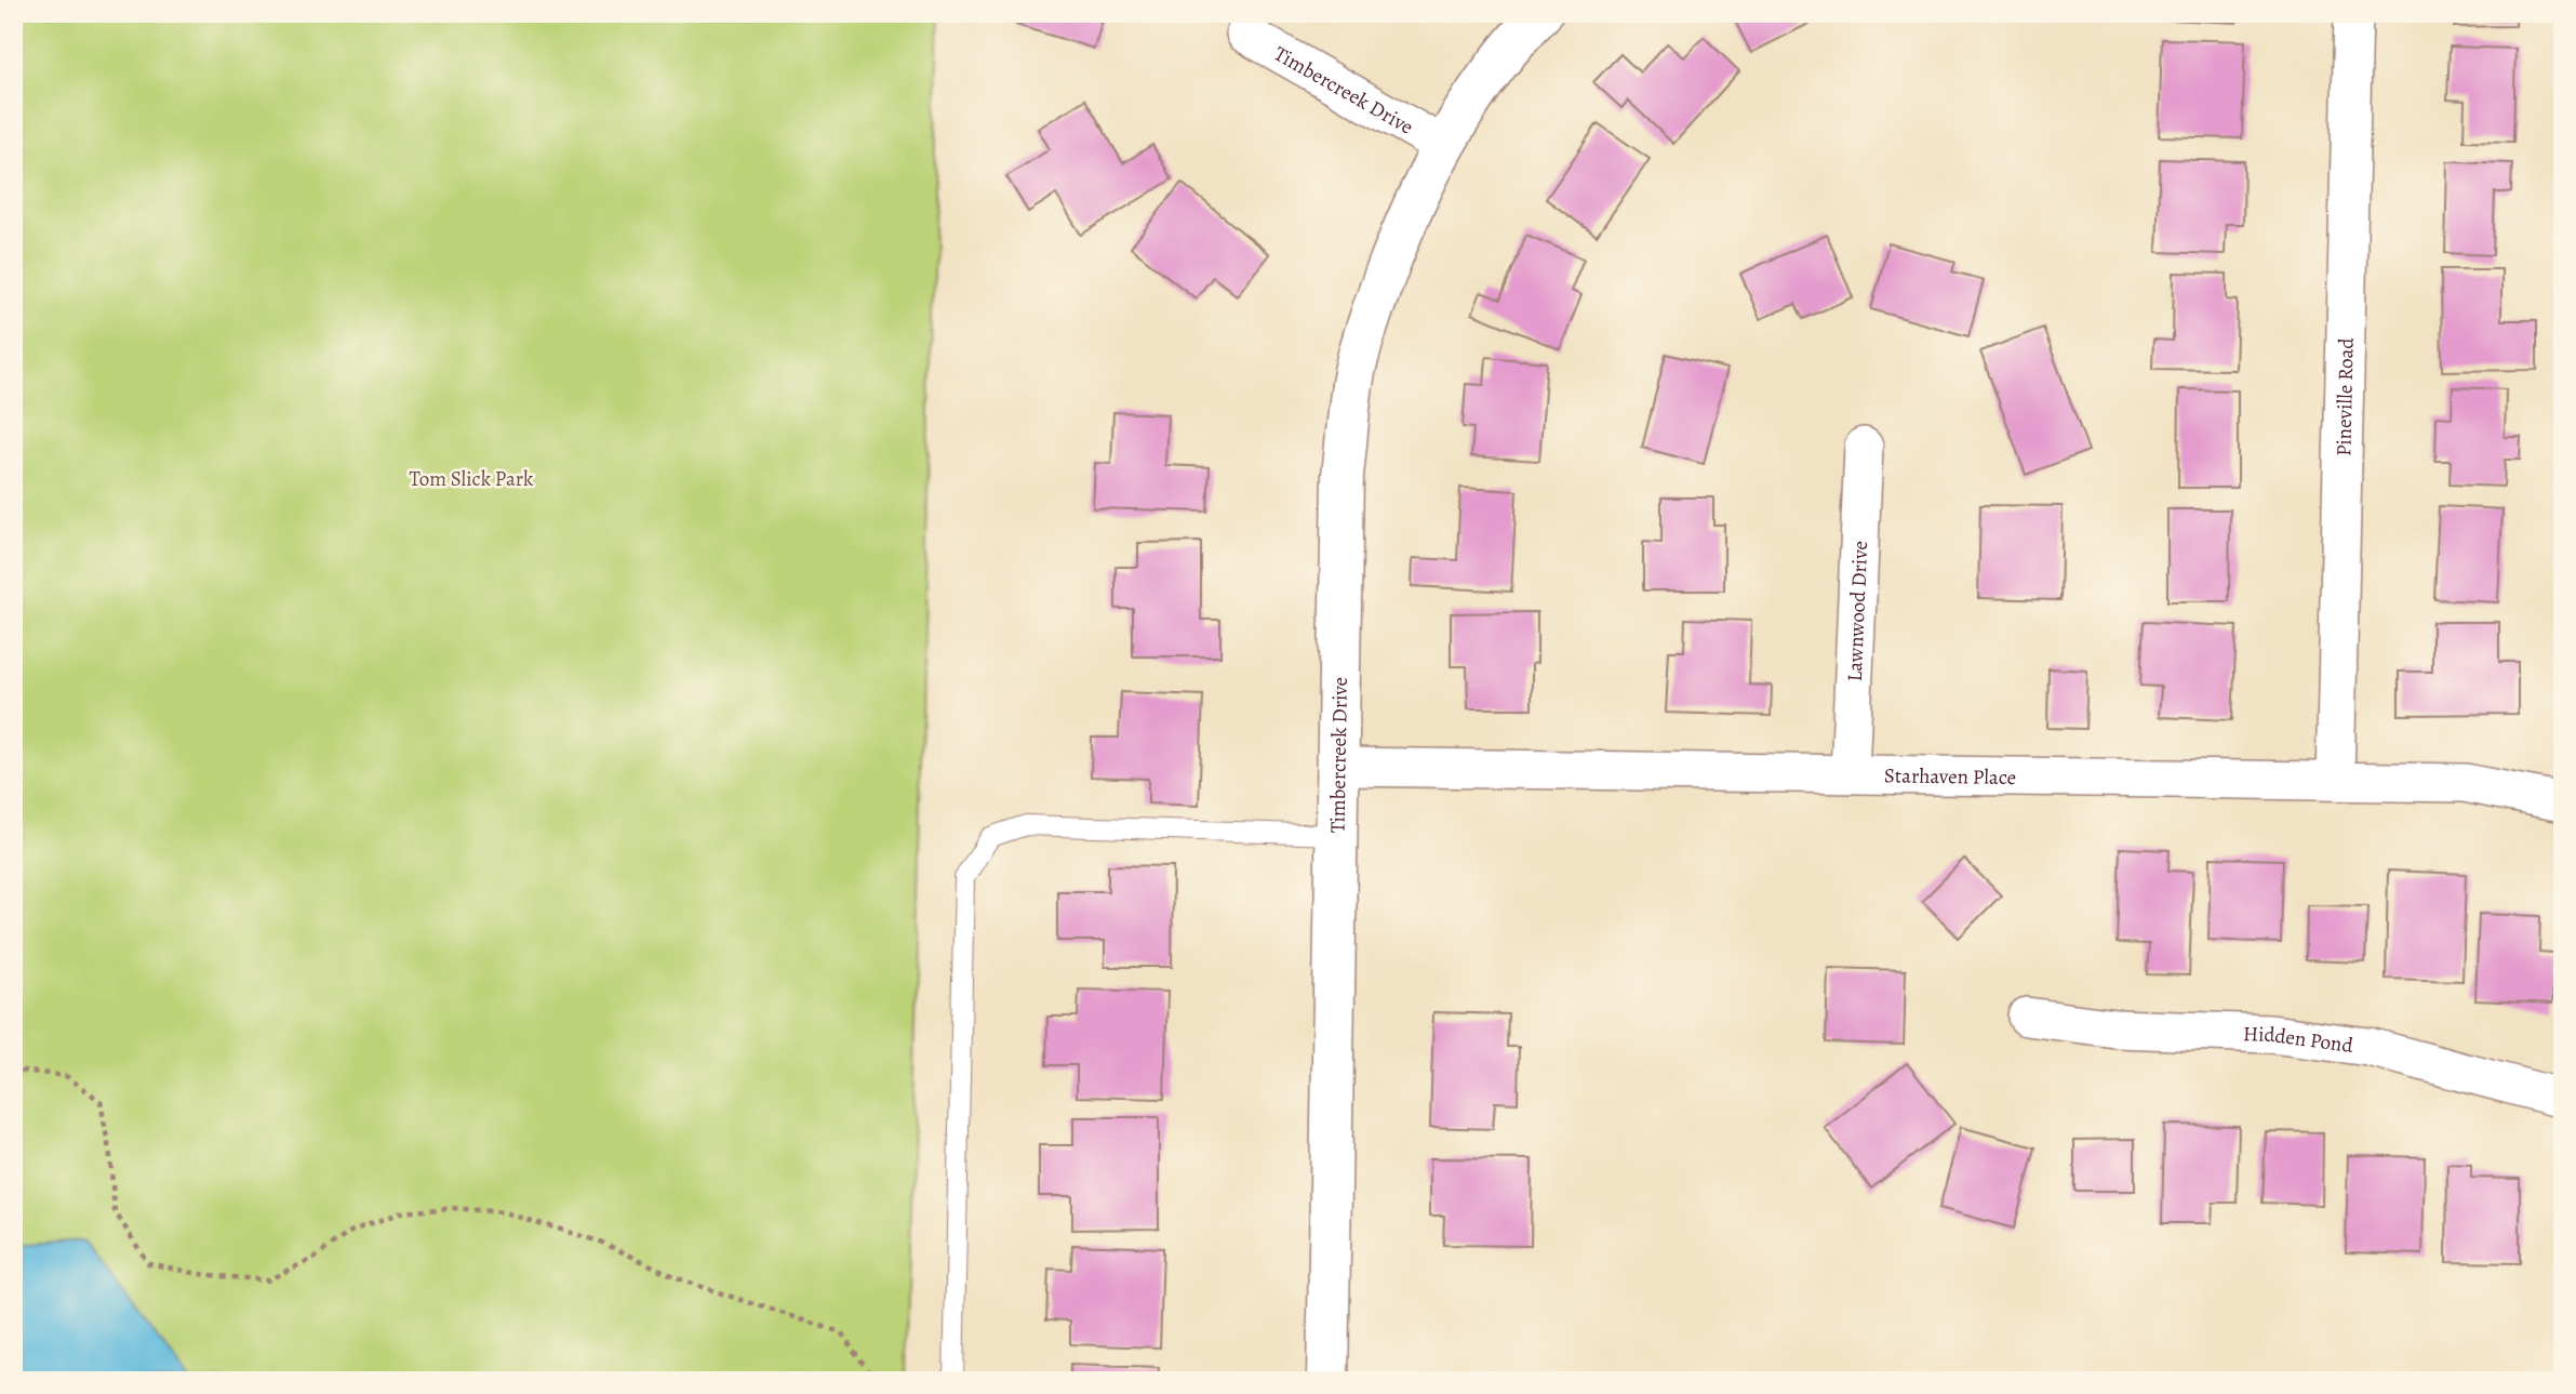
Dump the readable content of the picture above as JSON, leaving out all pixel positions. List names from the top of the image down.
{
  "streets": {
    "street": [
      "Timbercreek Drive",
      "Pineville Road",
      "Lawnwood Drive",
      "Starhaven Place",
      "Hidden Pond"
    ]
  },
  "crossings": [
    ["Timbercreek Drive", "Starhaven Place"],
    ["Pineville Road", "Starhaven Place"],
    ["Lawnwood Drive", "Starhaven Place"]
  ],
  "parks": ["Tom Slick Park"]
}
